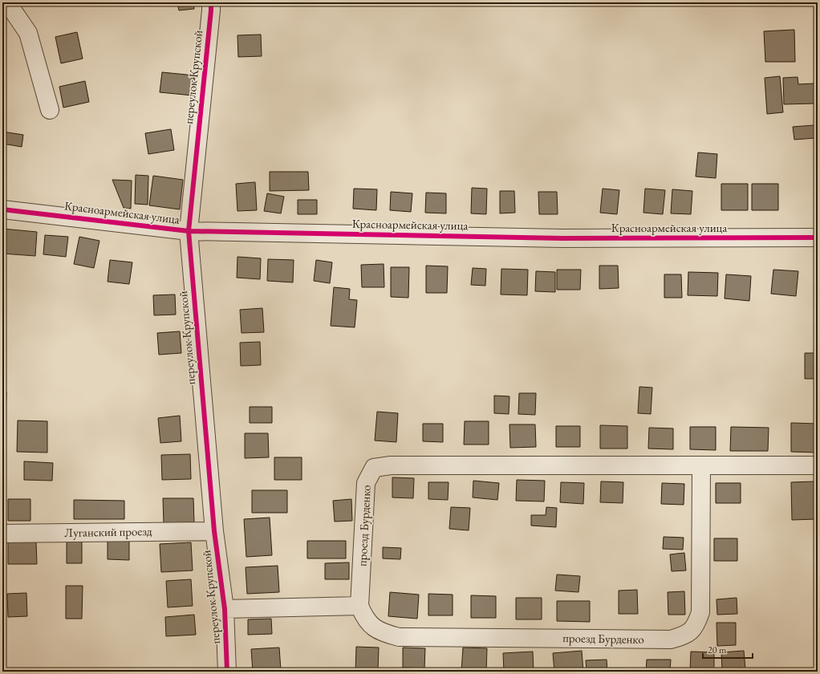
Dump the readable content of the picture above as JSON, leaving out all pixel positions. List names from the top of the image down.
{
  "streets": {
    "street": [
      "переулок Крупской",
      "Красноармейская улица",
      "проезд Бурденко",
      "Луганский проезд"
    ]
  },
  "crossings": [
    ["переулок Крупской", "Красноармейская улица"],
    ["переулок Крупской", "Луганский проезд"]
  ],
  "scale_bar": "20 m"
}
